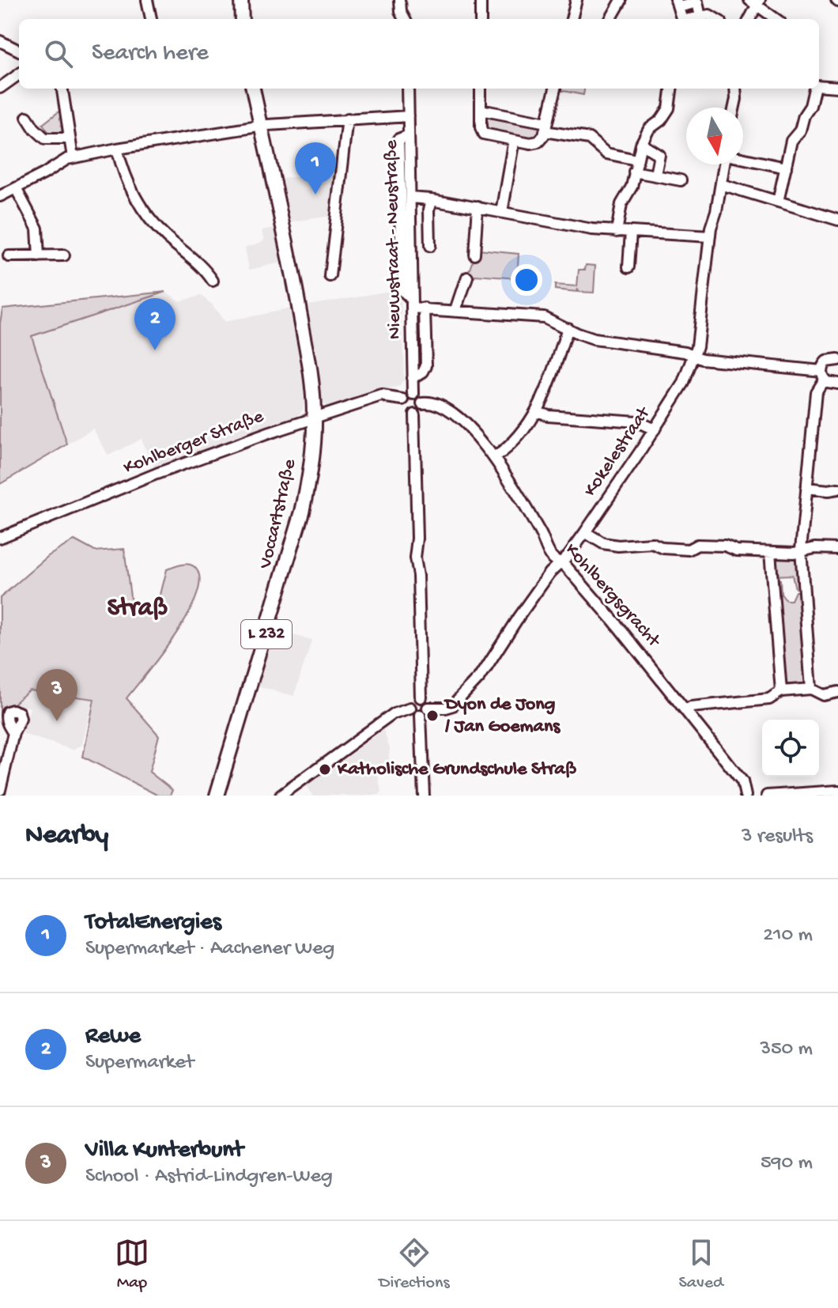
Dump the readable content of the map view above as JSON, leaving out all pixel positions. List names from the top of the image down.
{
  "streets": {
    "main road": ["Voccartstraße", "L 232"],
    "street": [
      "Nieuwstraat - Neustraße",
      "Kohlberger Straße",
      "Kokelestraat",
      "Kohlbergsgracht"
    ]
  },
  "crossings": [
    ["Nieuwstraat - Neustraße", "Kohlberger Straße"],
    ["Nieuwstraat - Neustraße", "Kohlbergsgracht"],
    ["Kohlberger Straße", "Voccartstraße"],
    ["Kohlberger Straße", "Kohlbergsgracht"],
    ["Kokelestraat", "Kohlbergsgracht"]
  ],
  "districts": ["Straß"],
  "places": ["Dyon de Jong / Jan Goemans", "Katholische Grundschule Straß"],
  "north": "bottom",
  "page": {
    "search": "Search here",
    "pins": ["1", "2", "3"],
    "heading": ["Nearby", "3 results"],
    "list": [
      {
        "mark": "1",
        "name": "TotalEnergies",
        "note": "Supermarket · Aachener Weg",
        "value": "210 m"
      },
      {
        "mark": "2",
        "name": "Rewe",
        "note": "Supermarket",
        "value": "350 m"
      },
      {
        "mark": "3",
        "name": "Villa Kunterbunt",
        "note": "School · Astrid-Lindgren-Weg",
        "value": "590 m"
      }
    ],
    "nav": ["Map", "Directions", "Saved"]
  }
}
